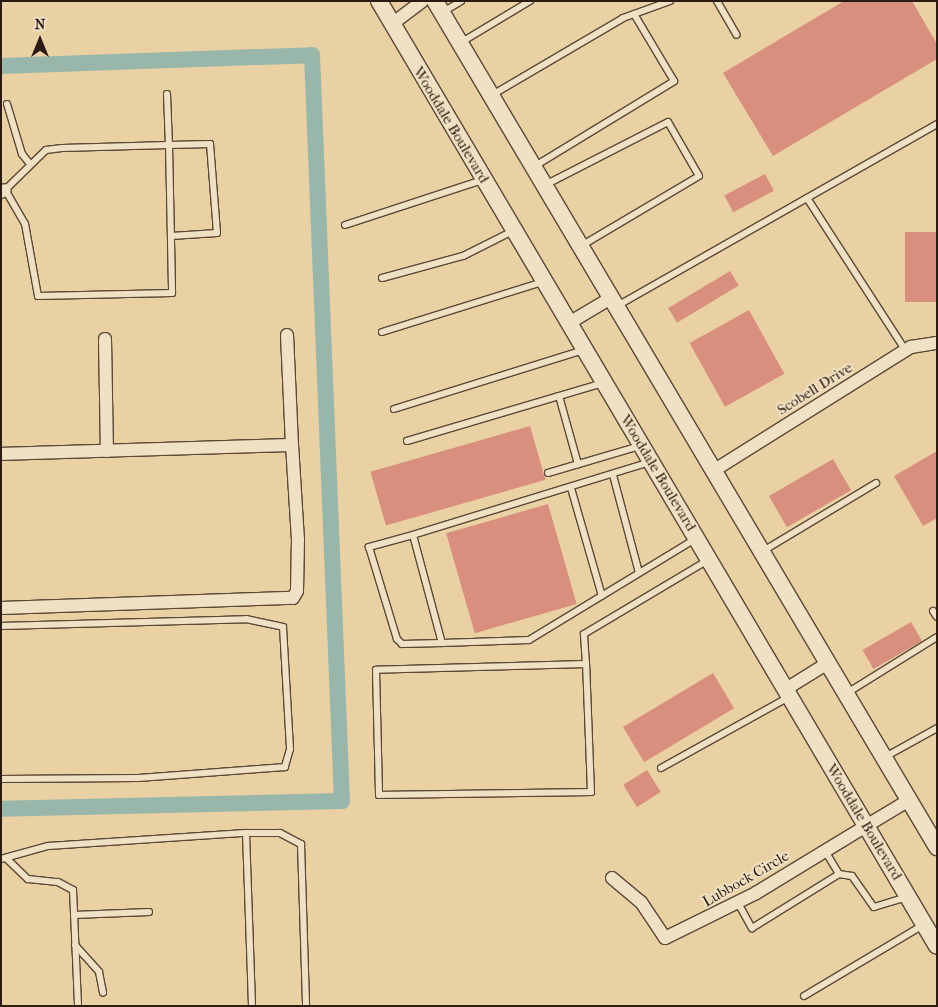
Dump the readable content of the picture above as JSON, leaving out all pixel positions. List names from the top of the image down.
{
  "streets": {
    "street": ["Wooddale Boulevard", "Scobell Drive", "Lubbock Circle"]
  },
  "crossings": [
    ["Wooddale Boulevard", "Lubbock Circle"]
  ],
  "north": "top"
}
